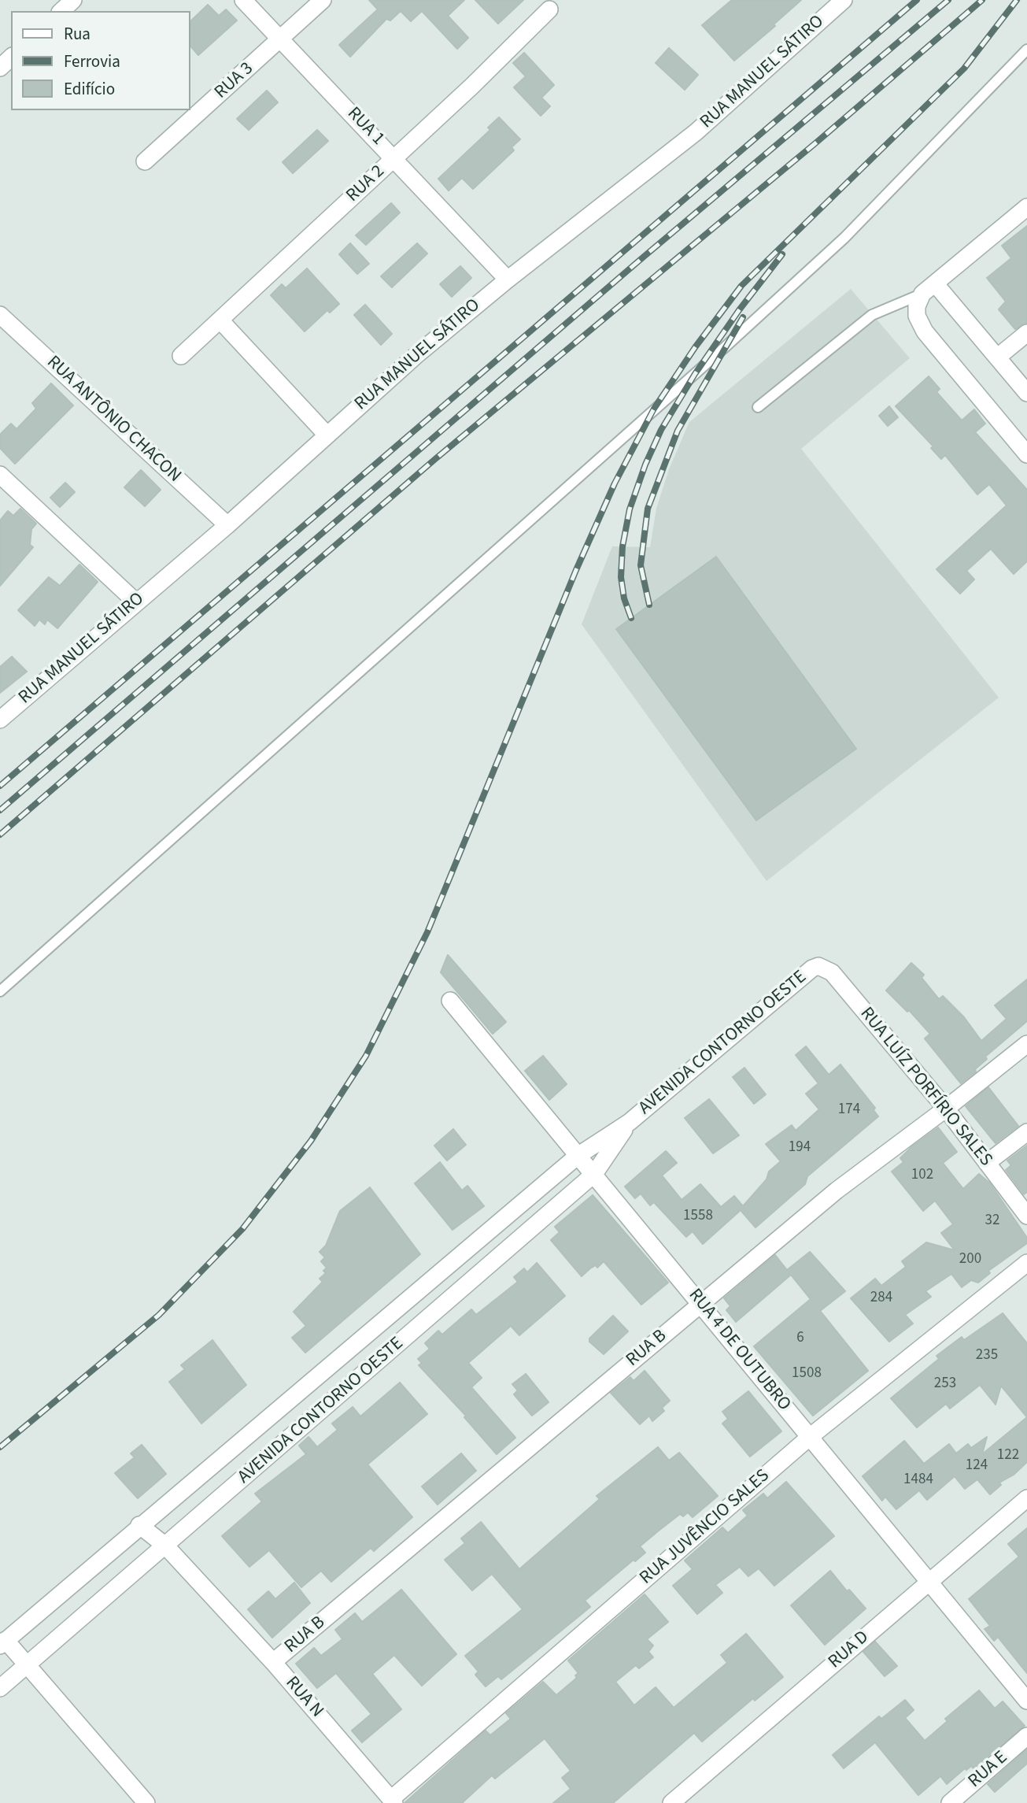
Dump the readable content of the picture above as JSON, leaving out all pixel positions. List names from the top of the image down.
{
  "streets": {
    "street": [
      "RUA MANUEL SÁTIRO",
      "RUA 3",
      "RUA 1",
      "RUA 2",
      "RUA ANTÔNIO CHACON",
      "AVENIDA CONTORNO OESTE",
      "RUA LUÍZ PORFÍRIO SALES",
      "RUA B",
      "RUA 4 DE OUTUBRO",
      "RUA JUVÊNCIO SALES",
      "RUA D",
      "RUA N",
      "RUA E"
    ]
  },
  "crossings": [
    ["RUA MANUEL SÁTIRO", "RUA 1"],
    ["RUA MANUEL SÁTIRO", "RUA ANTÔNIO CHACON"],
    ["RUA 3", "RUA 1"],
    ["RUA 1", "RUA 2"],
    ["AVENIDA CONTORNO OESTE", "RUA LUÍZ PORFÍRIO SALES"],
    ["AVENIDA CONTORNO OESTE", "RUA 4 DE OUTUBRO"],
    ["AVENIDA CONTORNO OESTE", "RUA N"],
    ["RUA LUÍZ PORFÍRIO SALES", "RUA B"],
    ["RUA B", "RUA 4 DE OUTUBRO"],
    ["RUA B", "RUA N"],
    ["RUA 4 DE OUTUBRO", "RUA JUVÊNCIO SALES"],
    ["RUA 4 DE OUTUBRO", "RUA D"],
    ["RUA JUVÊNCIO SALES", "RUA N"]
  ],
  "house_numbers": [
    "174",
    "194",
    "102",
    "1558",
    "32",
    "200",
    "284",
    "6",
    "235",
    "1508",
    "253",
    "122",
    "124",
    "1484"
  ],
  "legend": ["Rua", "Ferrovia", "Edifício"]
}
